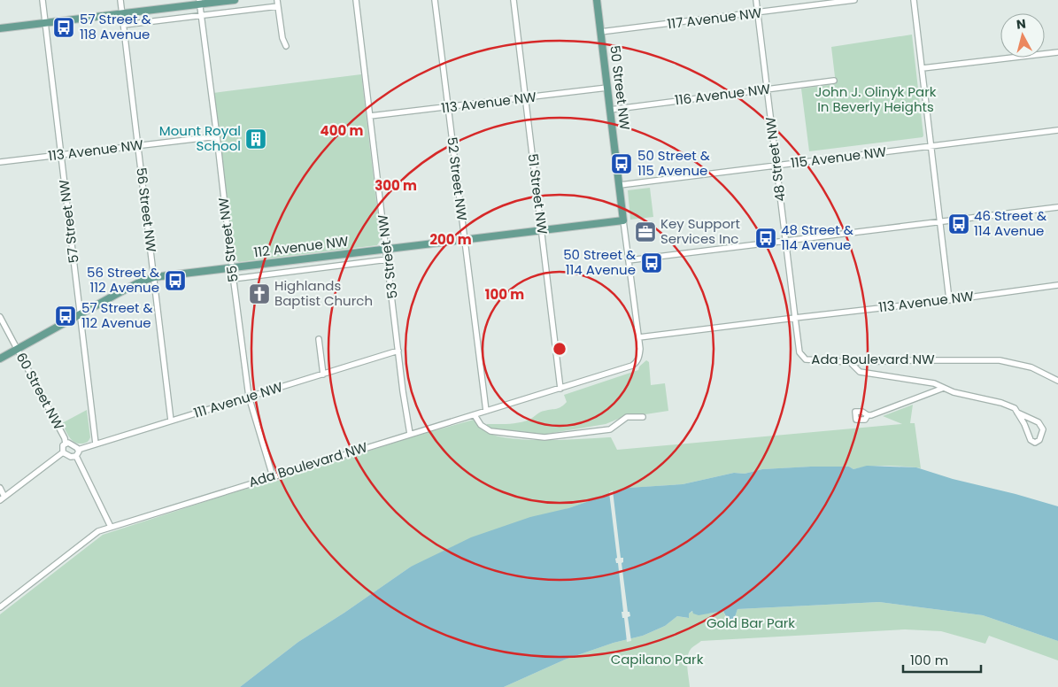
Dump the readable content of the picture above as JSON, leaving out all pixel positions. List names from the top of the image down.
{
  "streets": {
    "main road": ["50 Street NW", "112 Avenue NW"],
    "street": [
      "117 Avenue NW",
      "116 Avenue NW",
      "113 Avenue NW",
      "115 Avenue NW",
      "48 Street NW",
      "52 Street NW",
      "51 Street NW",
      "56 Street NW",
      "57 Street NW",
      "55 Street NW",
      "53 Street NW",
      "Ada Boulevard NW",
      "60 Street NW",
      "111 Avenue NW"
    ]
  },
  "crossings": [
    ["117 Avenue NW", "50 Street NW"],
    ["117 Avenue NW", "48 Street NW"],
    ["50 Street NW", "116 Avenue NW"],
    ["50 Street NW", "113 Avenue NW"],
    ["50 Street NW", "115 Avenue NW"],
    ["50 Street NW", "112 Avenue NW"],
    ["50 Street NW", "Ada Boulevard NW"],
    ["116 Avenue NW", "48 Street NW"],
    ["113 Avenue NW", "48 Street NW"],
    ["113 Avenue NW", "52 Street NW"],
    ["113 Avenue NW", "51 Street NW"],
    ["113 Avenue NW", "56 Street NW"],
    ["113 Avenue NW", "57 Street NW"],
    ["113 Avenue NW", "55 Street NW"],
    ["113 Avenue NW", "53 Street NW"],
    ["113 Avenue NW", "Ada Boulevard NW"],
    ["115 Avenue NW", "48 Street NW"],
    ["48 Street NW", "Ada Boulevard NW"],
    ["52 Street NW", "112 Avenue NW"],
    ["52 Street NW", "Ada Boulevard NW"],
    ["51 Street NW", "112 Avenue NW"],
    ["51 Street NW", "Ada Boulevard NW"],
    ["56 Street NW", "112 Avenue NW"],
    ["56 Street NW", "111 Avenue NW"],
    ["57 Street NW", "112 Avenue NW"],
    ["57 Street NW", "111 Avenue NW"],
    ["55 Street NW", "112 Avenue NW"],
    ["55 Street NW", "Ada Boulevard NW"],
    ["55 Street NW", "111 Avenue NW"],
    ["112 Avenue NW", "53 Street NW"],
    ["112 Avenue NW", "60 Street NW"],
    ["53 Street NW", "Ada Boulevard NW"],
    ["53 Street NW", "111 Avenue NW"],
    ["60 Street NW", "111 Avenue NW"]
  ],
  "parks": ["John J. Olinyk Park In Beverly Heights", "Gold Bar Park", "Capilano Park"],
  "places": {
    "bus stop": [
      "57 Street & 118 Avenue",
      "50 Street & 115 Avenue",
      "46 Street & 114 Avenue",
      "48 Street & 114 Avenue",
      "50 Street & 114 Avenue",
      "56 Street & 112 Avenue",
      "57 Street & 112 Avenue"
    ],
    "building": ["Mount Royal School"],
    "office": ["Key Support Services Inc"],
    "church": ["Highlands Baptist Church"]
  },
  "scale_bar": "100 m",
  "north": "top",
  "rings": [
    "400 m",
    "300 m",
    "200 m",
    "100 m"
  ]
}
